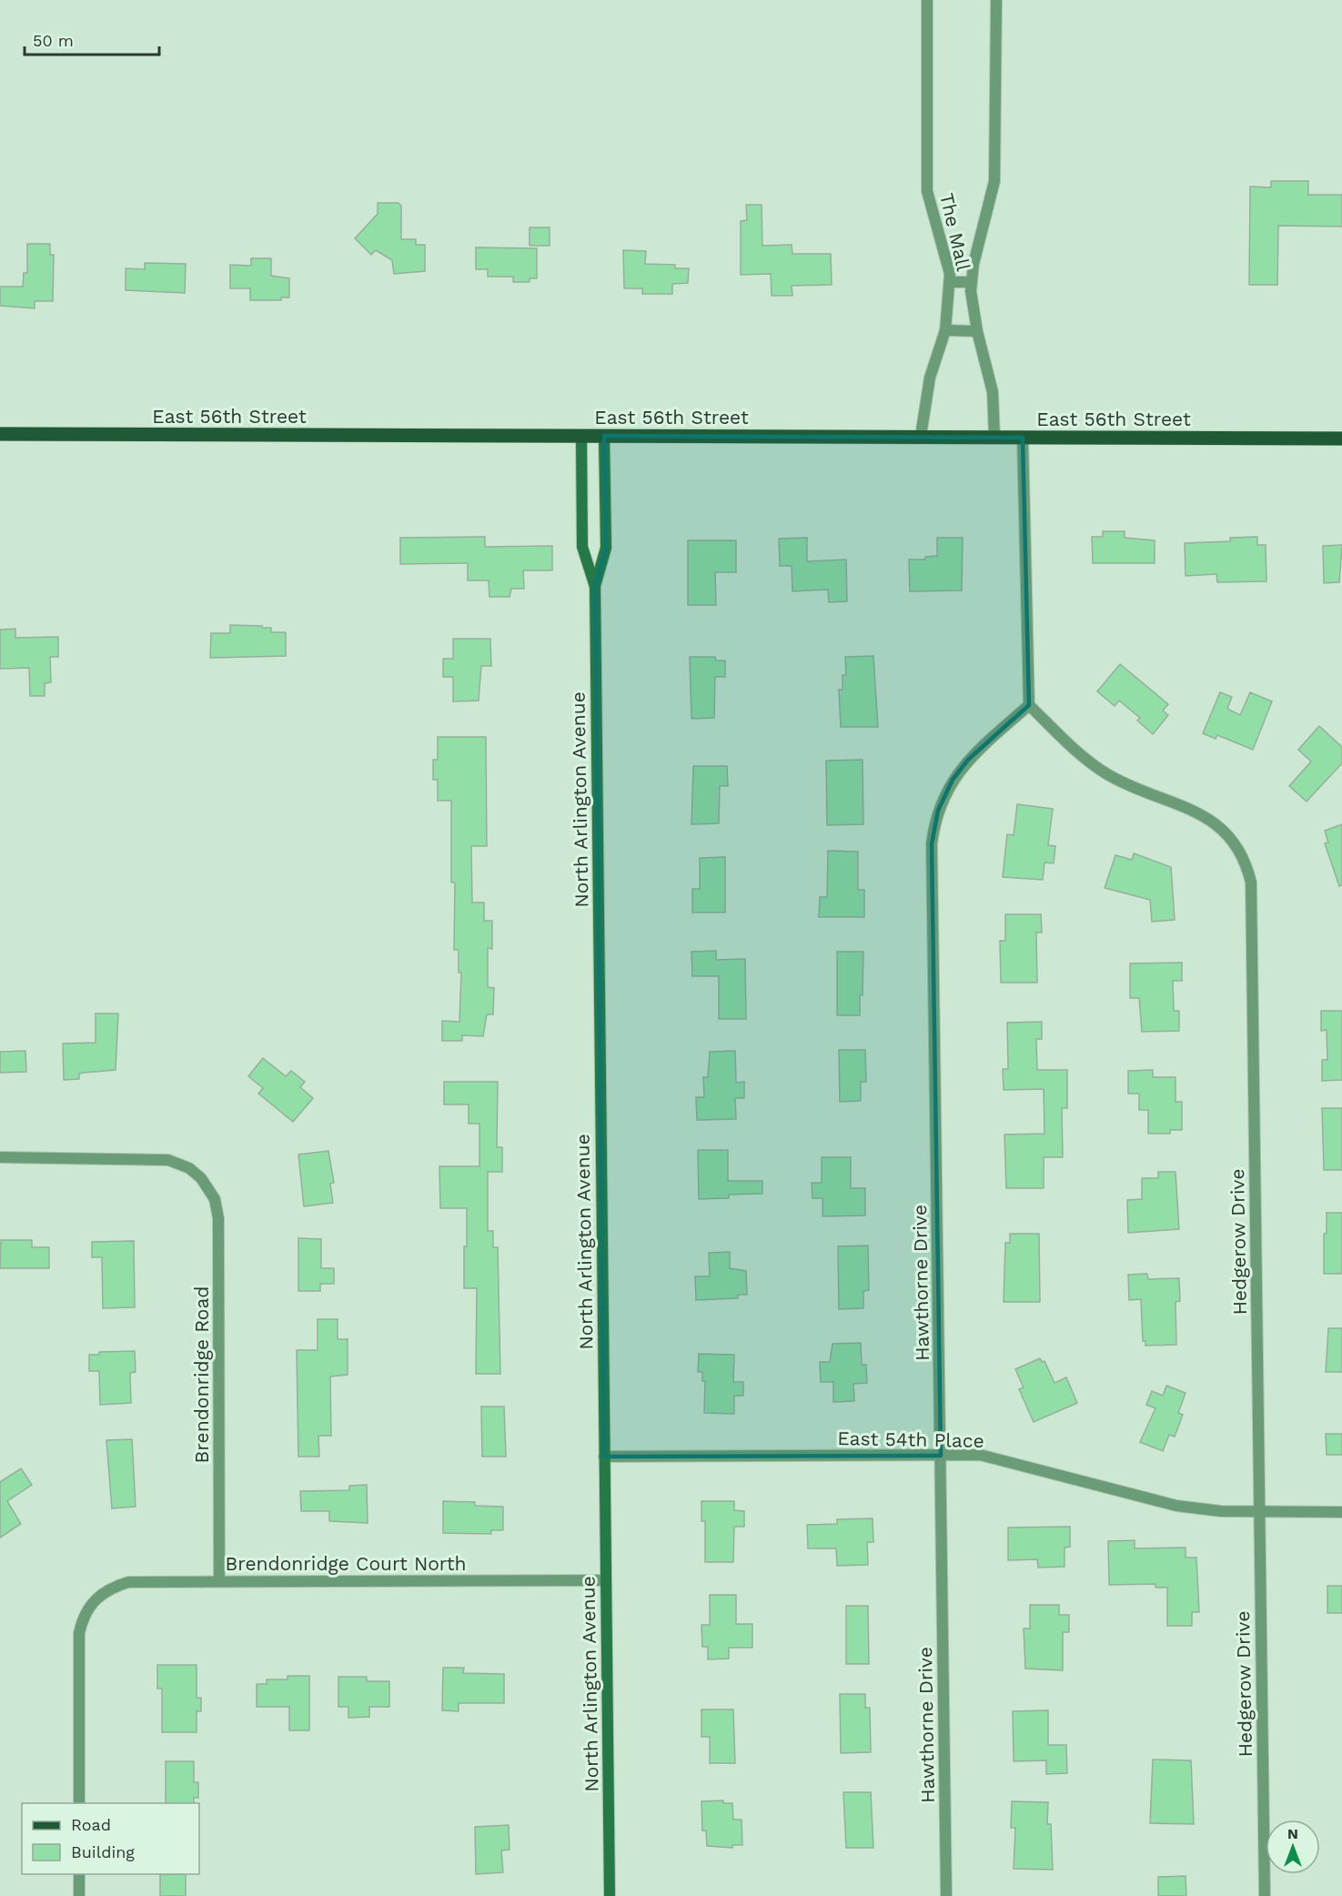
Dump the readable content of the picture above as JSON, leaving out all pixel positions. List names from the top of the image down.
{
  "streets": {
    "main road": ["East 56th Street", "North Arlington Avenue"],
    "street": [
      "The Mall",
      "Hedgerow Drive",
      "Hawthorne Drive",
      "Brendonridge Road",
      "East 54th Place",
      "Brendonridge Court North"
    ]
  },
  "crossings": [
    ["The Mall", "East 56th Street"],
    ["East 56th Street", "North Arlington Avenue"],
    ["North Arlington Avenue", "East 54th Place"],
    ["North Arlington Avenue", "Brendonridge Court North"],
    ["Hedgerow Drive", "Hawthorne Drive"],
    ["Hedgerow Drive", "East 54th Place"],
    ["Hawthorne Drive", "East 54th Place"],
    ["Brendonridge Road", "Brendonridge Court North"]
  ],
  "legend": ["Road", "Building"],
  "scale_bar": "50 m",
  "north": "top"
}
